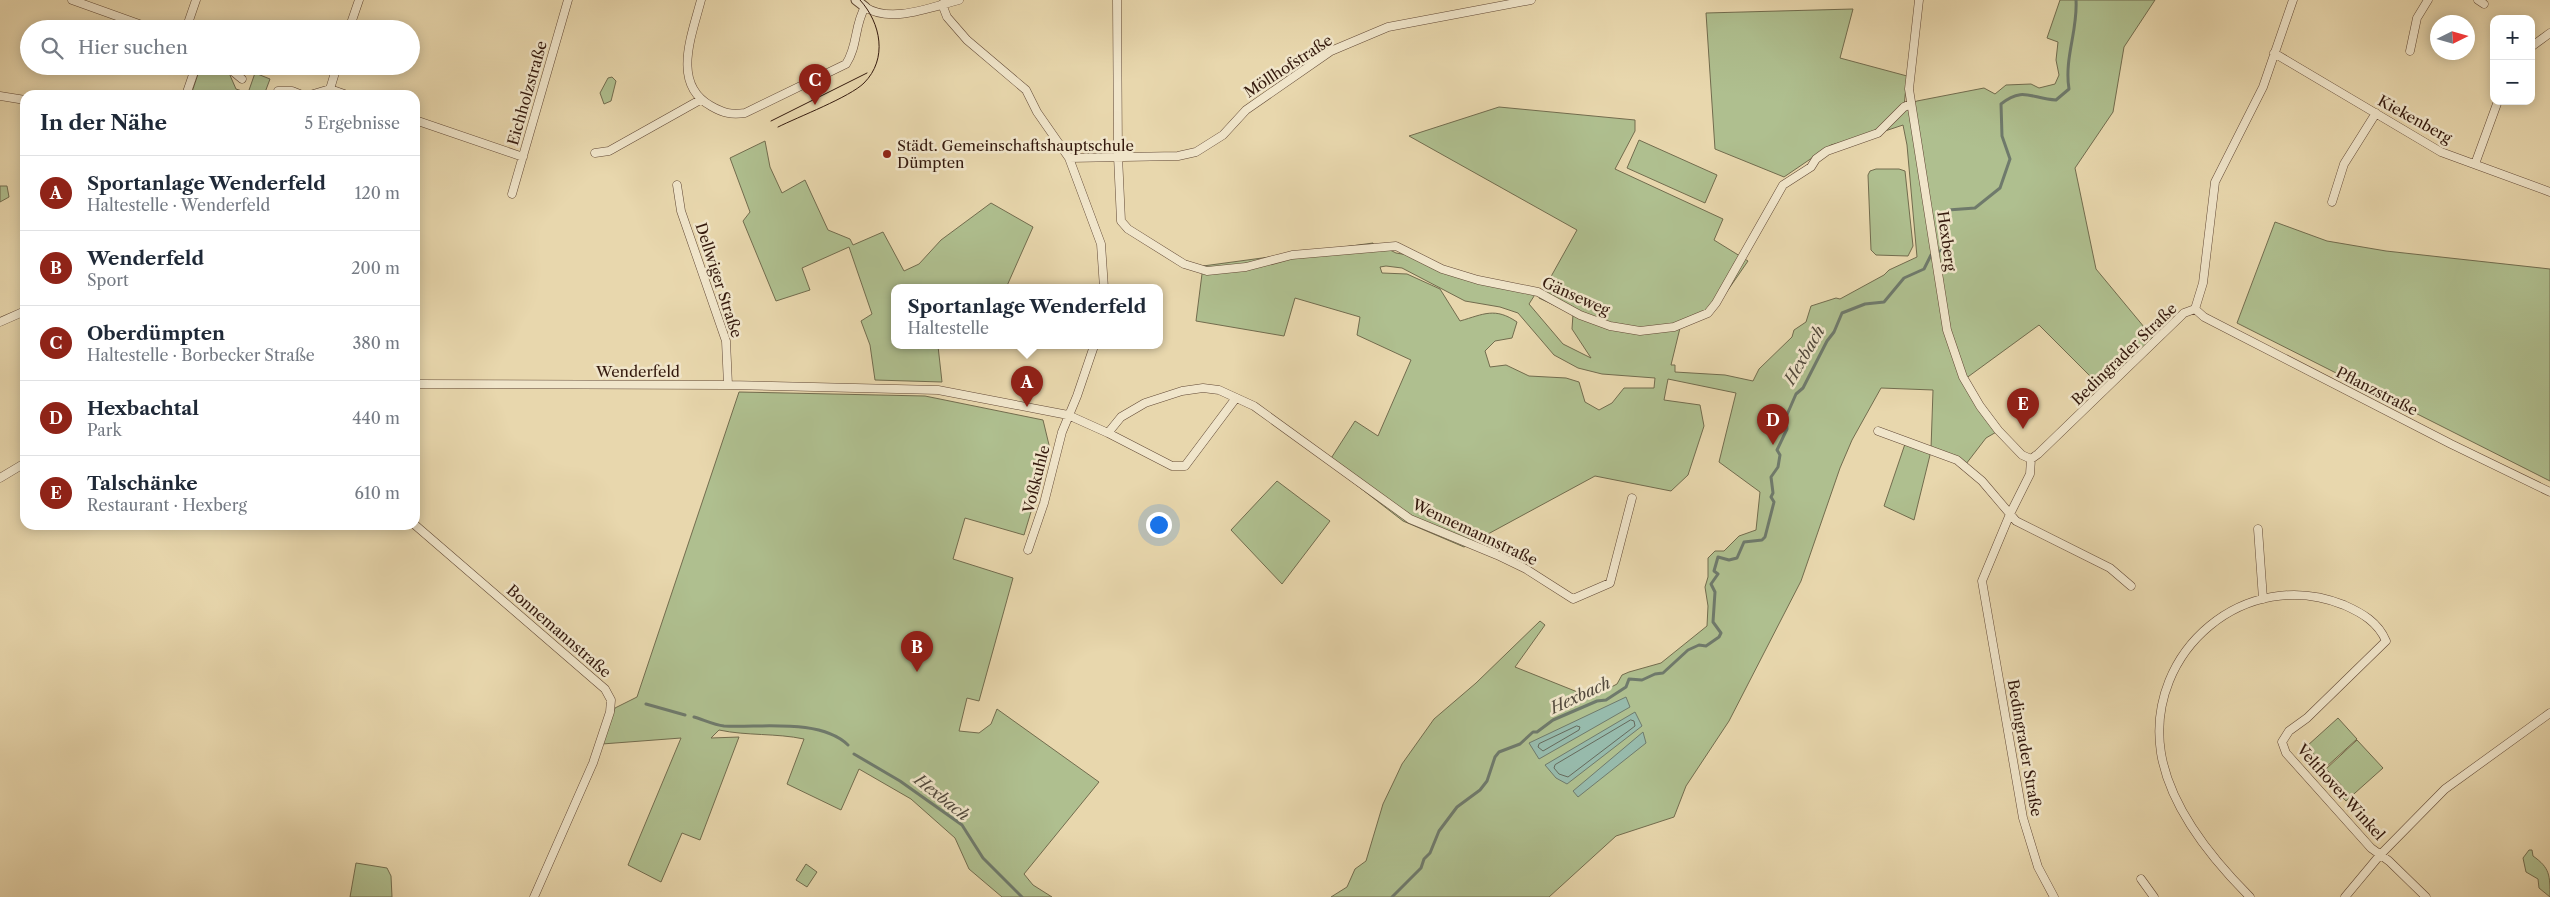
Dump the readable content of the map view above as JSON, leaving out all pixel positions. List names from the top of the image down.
{
  "streets": {
    "street": [
      "Möllhofstraße",
      "Eichholzstraße",
      "Kiekenberg",
      "Hexberg",
      "Dellwiger Straße",
      "Gänseweg",
      "Bedingrader Straße",
      "Wenderfeld",
      "Pflanzstraße",
      "Voßkuhle",
      "Wennemannstraße",
      "Bonnemannstraße",
      "Velthover Winkel"
    ]
  },
  "crossings": [
    ["Möllhofstraße", "Gänseweg"],
    ["Kiekenberg", "Bedingrader Straße"],
    ["Hexberg", "Gänseweg"],
    ["Hexberg", "Bedingrader Straße"],
    ["Dellwiger Straße", "Wenderfeld"],
    ["Bedingrader Straße", "Pflanzstraße"],
    ["Wenderfeld", "Voßkuhle"]
  ],
  "water": ["Hexbach"],
  "places": ["Städt. Gemeinschaftshauptschule Dümpten"],
  "north": "right",
  "page": {
    "map_buttons": ["+", "−"],
    "search": "Hier suchen",
    "pins": [
      "C",
      "A",
      "E",
      "D",
      "B"
    ],
    "heading": ["In der Nähe", "5 Ergebnisse"],
    "list": [
      {
        "mark": "A",
        "name": "Sportanlage Wenderfeld",
        "note": "Haltestelle · Wenderfeld",
        "value": "120 m"
      },
      {
        "mark": "B",
        "name": "Wenderfeld",
        "note": "Sport",
        "value": "200 m"
      },
      {
        "mark": "C",
        "name": "Oberdümpten",
        "note": "Haltestelle · Borbecker Straße",
        "value": "380 m"
      },
      {
        "mark": "D",
        "name": "Hexbachtal",
        "note": "Park",
        "value": "440 m"
      },
      {
        "mark": "E",
        "name": "Talschänke",
        "note": "Restaurant · Hexberg",
        "value": "610 m"
      }
    ],
    "popup": ["Sportanlage Wenderfeld", "Haltestelle"]
  }
}
